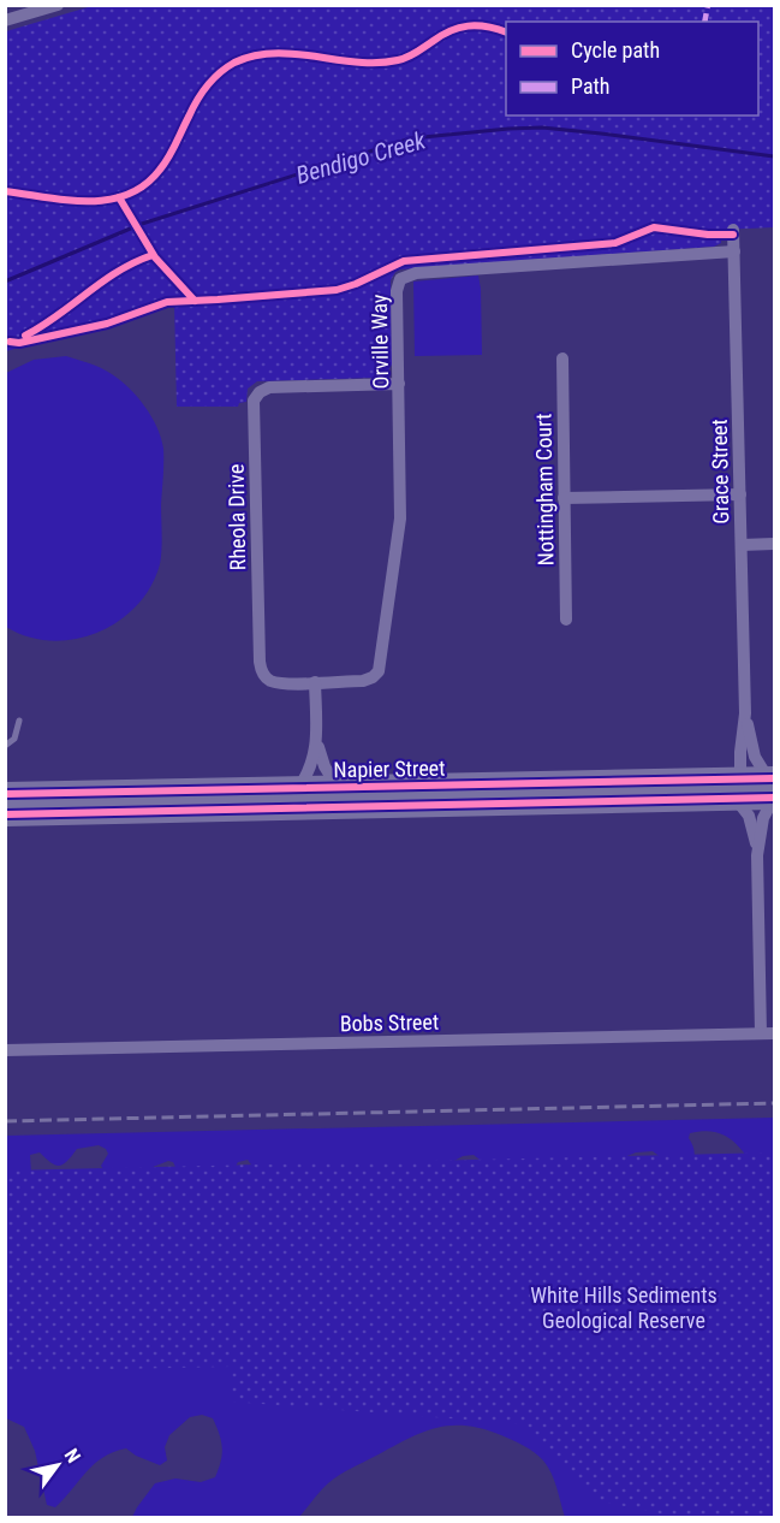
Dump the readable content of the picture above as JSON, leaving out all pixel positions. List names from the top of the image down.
{
  "streets": {
    "highway": ["Napier Street"],
    "street": [
      "Orville Way",
      "Grace Street",
      "Nottingham Court",
      "Rheola Drive",
      "Bobs Street"
    ]
  },
  "crossings": [
    ["Orville Way", "Grace Street"],
    ["Orville Way", "Rheola Drive"],
    ["Grace Street", "Napier Street"],
    ["Grace Street", "Bobs Street"]
  ],
  "water": ["Bendigo Creek"],
  "parks": ["White Hills Sediments Geological Reserve"],
  "legend": ["Cycle path", "Path"],
  "north": "top right"
}
